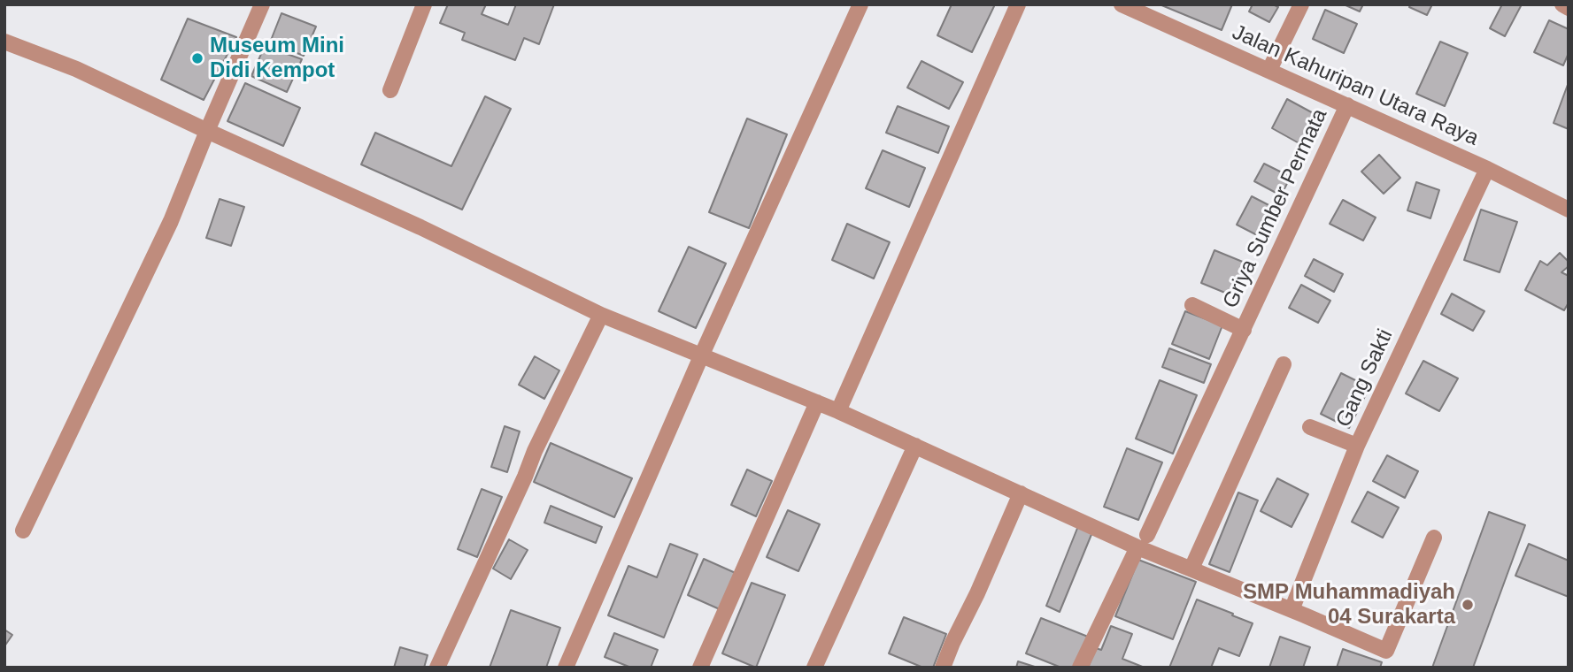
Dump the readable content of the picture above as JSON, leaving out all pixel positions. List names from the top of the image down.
{
  "streets": {
    "street": ["Jalan Kahuripan Utara Raya", "Griya Sumber Permata", "Gang Sakti"]
  },
  "crossings": [
    ["Jalan Kahuripan Utara Raya", "Griya Sumber Permata"],
    ["Jalan Kahuripan Utara Raya", "Gang Sakti"]
  ],
  "places": ["Museum Mini Didi Kempot", "SMP Muhammadiyah 04 Surakarta"]
}
